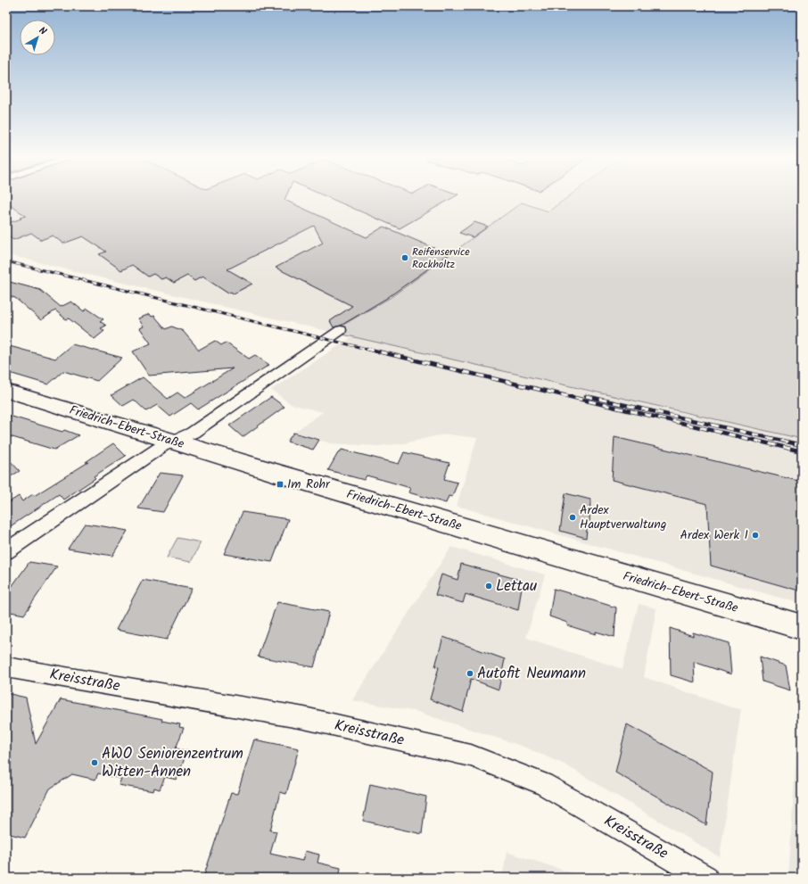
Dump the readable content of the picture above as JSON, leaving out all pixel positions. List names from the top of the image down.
{
  "streets": {
    "street": ["Friedrich-Ebert-Straße", "Kreisstraße"]
  },
  "places": {
    "other": [
      "Reifenservice Rockholtz",
      "Ardex Hauptverwaltung",
      "Ardex Werk 1",
      "Lettau",
      "Autofit Neumann",
      "AWO Seniorenzentrum Witten-Annen"
    ],
    "transit": ["Im Rohr"]
  },
  "north": "top right"
}
